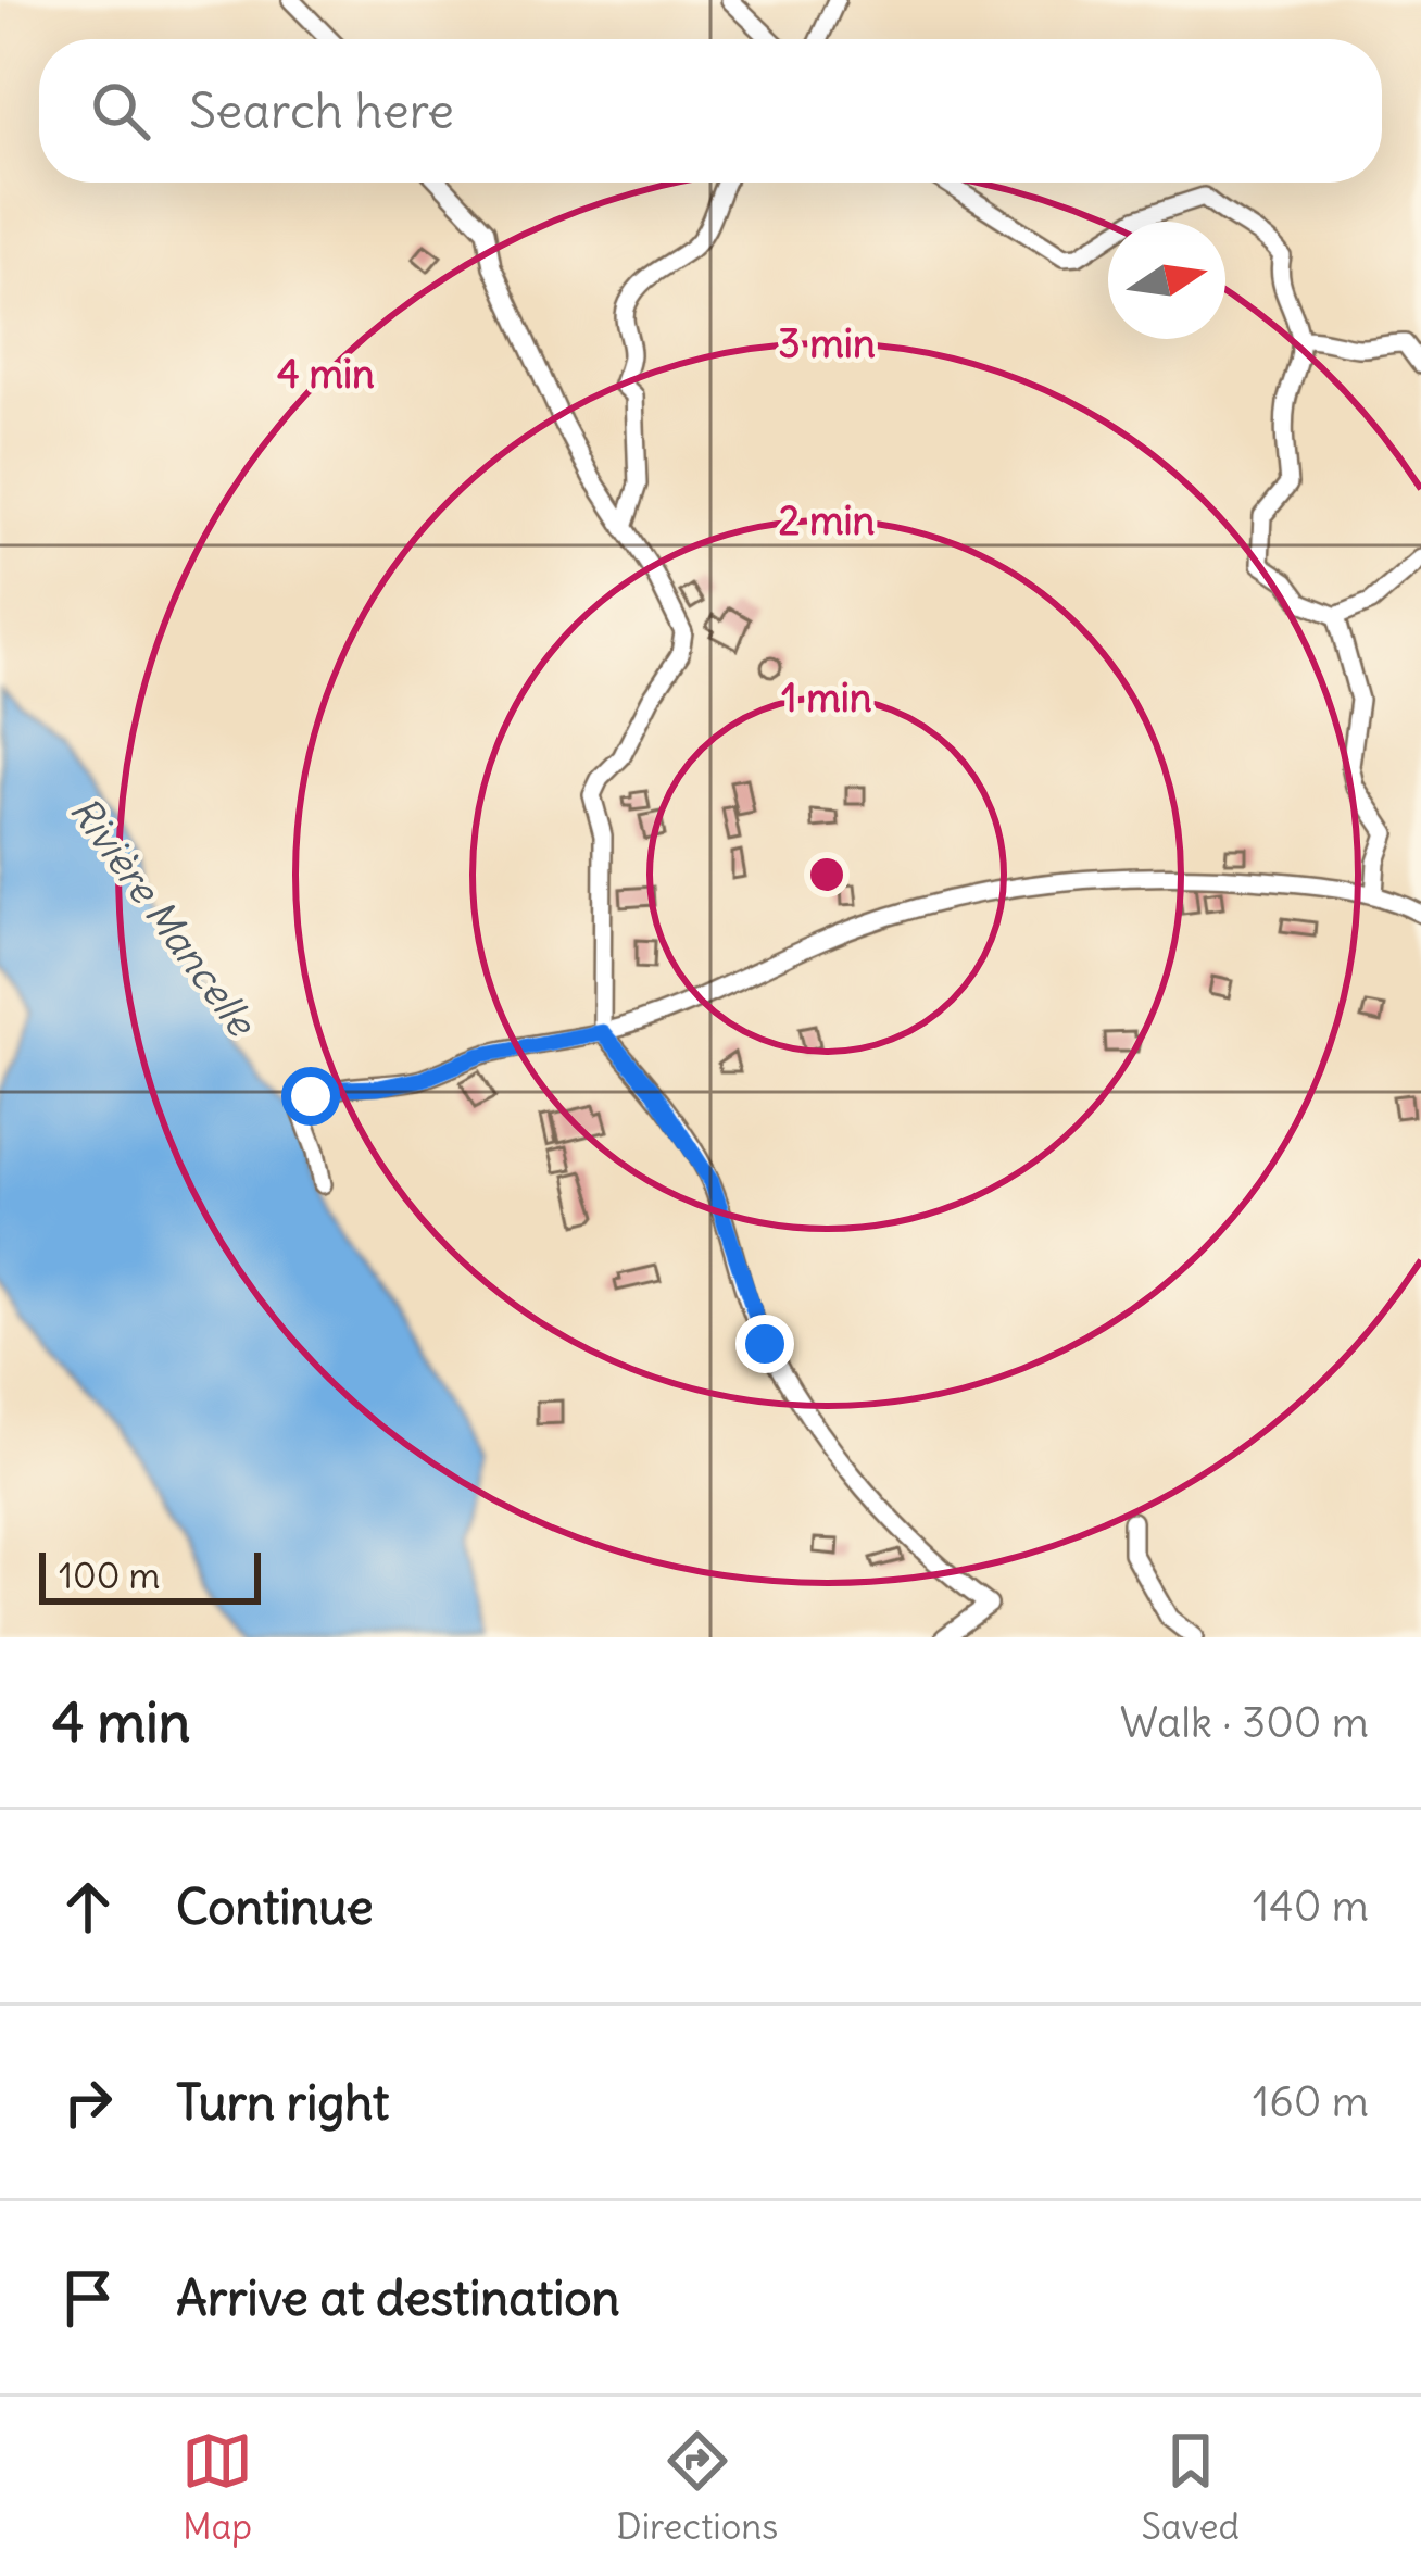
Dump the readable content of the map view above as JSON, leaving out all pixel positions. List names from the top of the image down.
{
  "water": ["Rivière Mancelle"],
  "scale_bar": "100 m",
  "north": "right",
  "page": {
    "search": "Search here",
    "scale": "100 m",
    "heading": ["4 min", "Walk · 300 m"],
    "list": [
      ["Continue", "140 m"],
      ["Turn right", "160 m"],
      "Arrive at destination"
    ],
    "nav": ["Map", "Directions", "Saved"]
  },
  "rings": [
    "3 min",
    "4 min",
    "2 min",
    "1 min"
  ]
}
